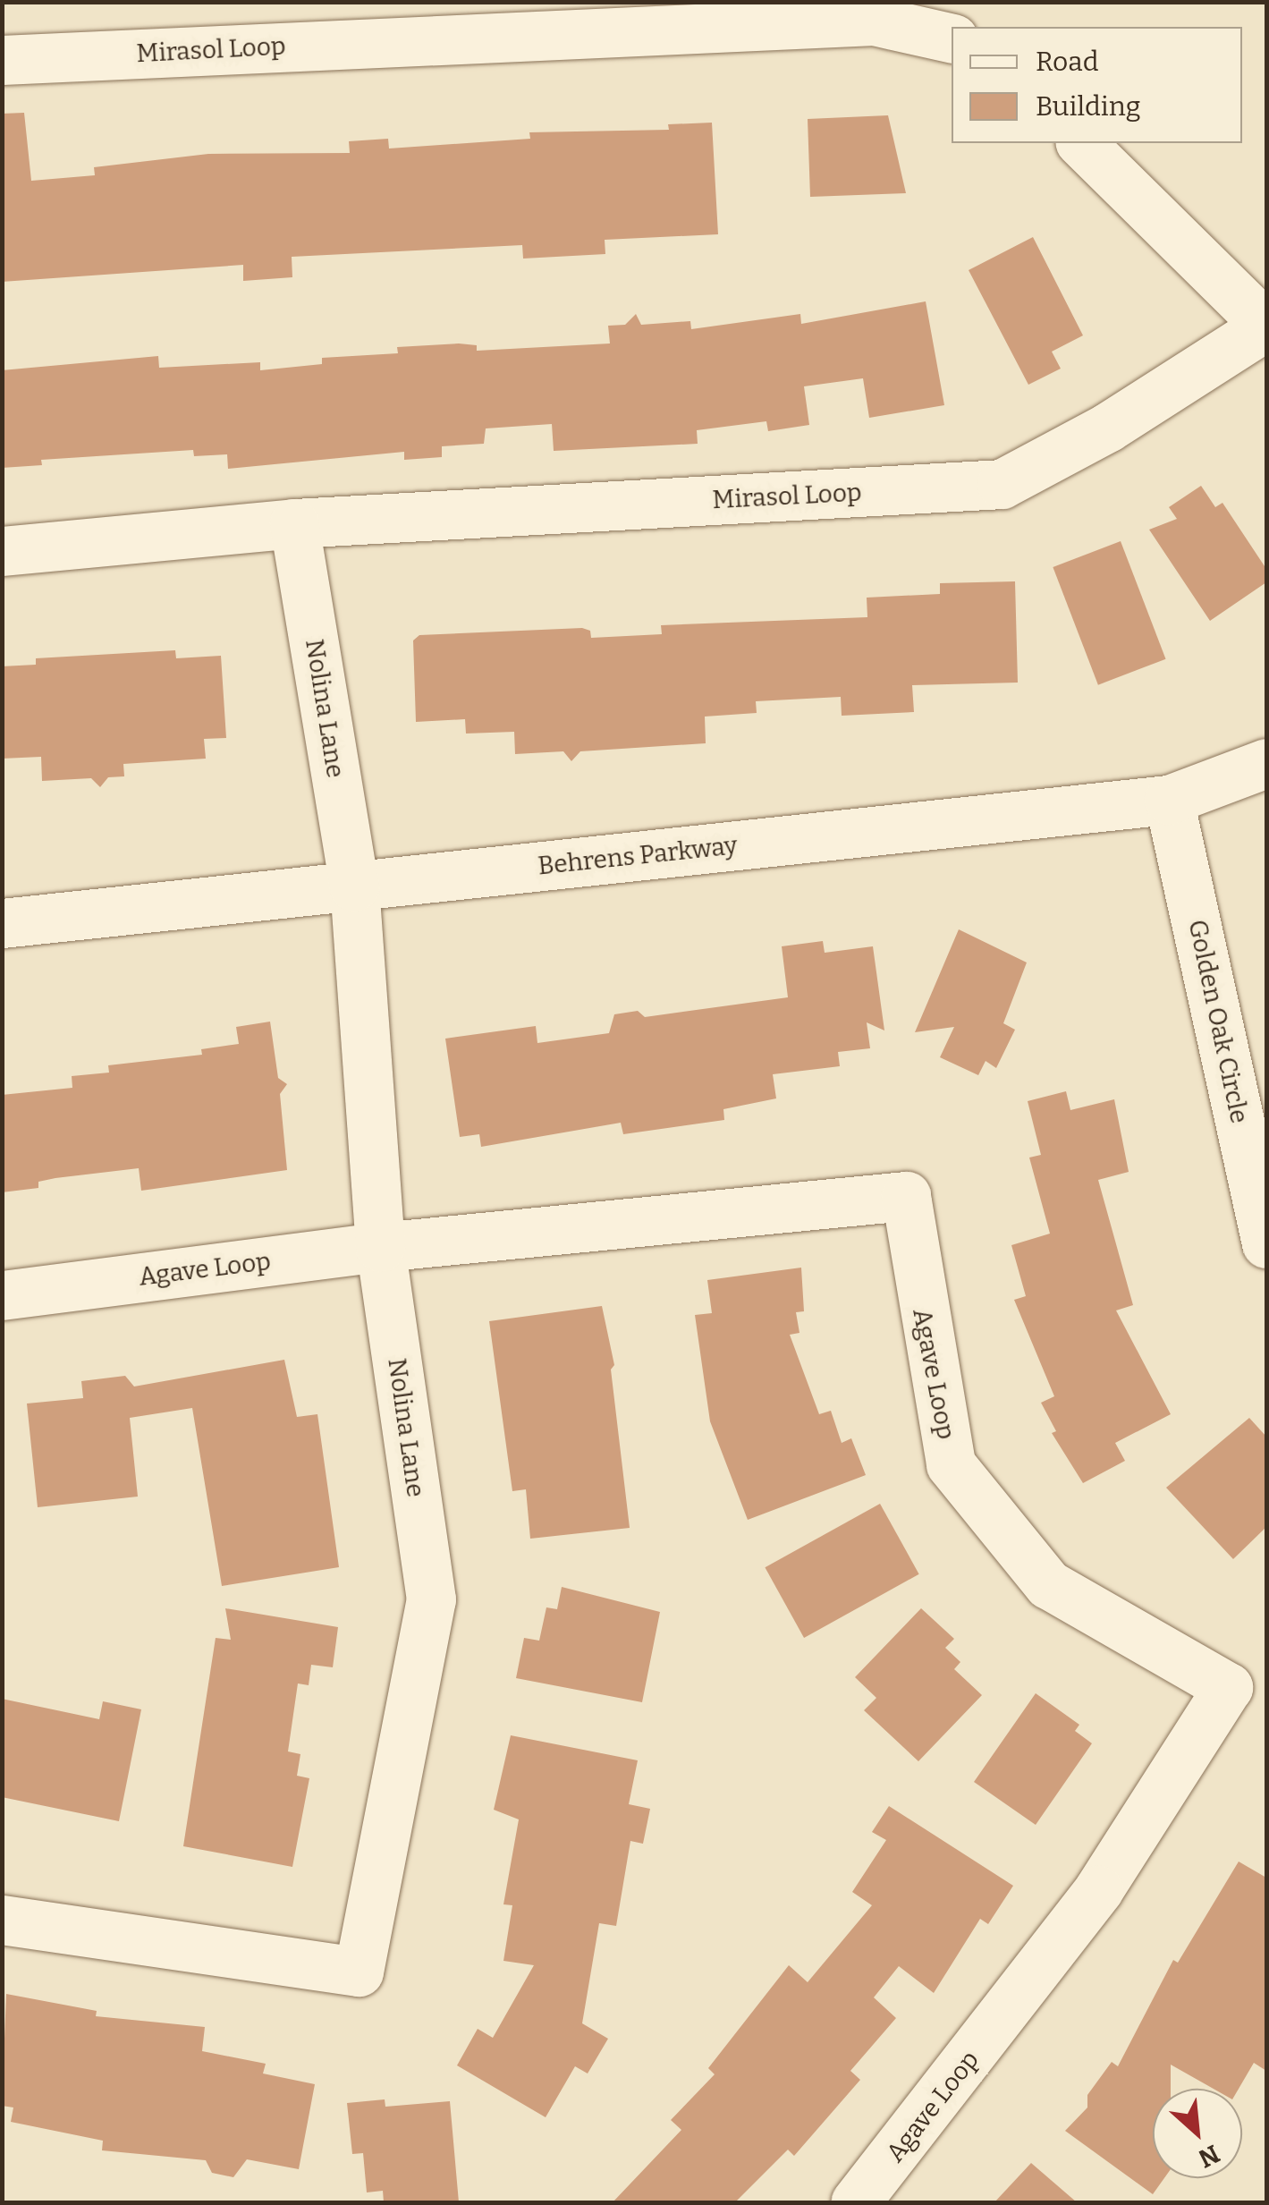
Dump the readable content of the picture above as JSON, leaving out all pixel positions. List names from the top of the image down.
{
  "streets": {
    "street": [
      "Mirasol Loop",
      "Nolina Lane",
      "Behrens Parkway",
      "Golden Oak Circle",
      "Agave Loop"
    ]
  },
  "crossings": [
    ["Mirasol Loop", "Nolina Lane"],
    ["Nolina Lane", "Behrens Parkway"],
    ["Nolina Lane", "Agave Loop"],
    ["Behrens Parkway", "Golden Oak Circle"]
  ],
  "legend": ["Road", "Building"],
  "north": "bottom right"
}
